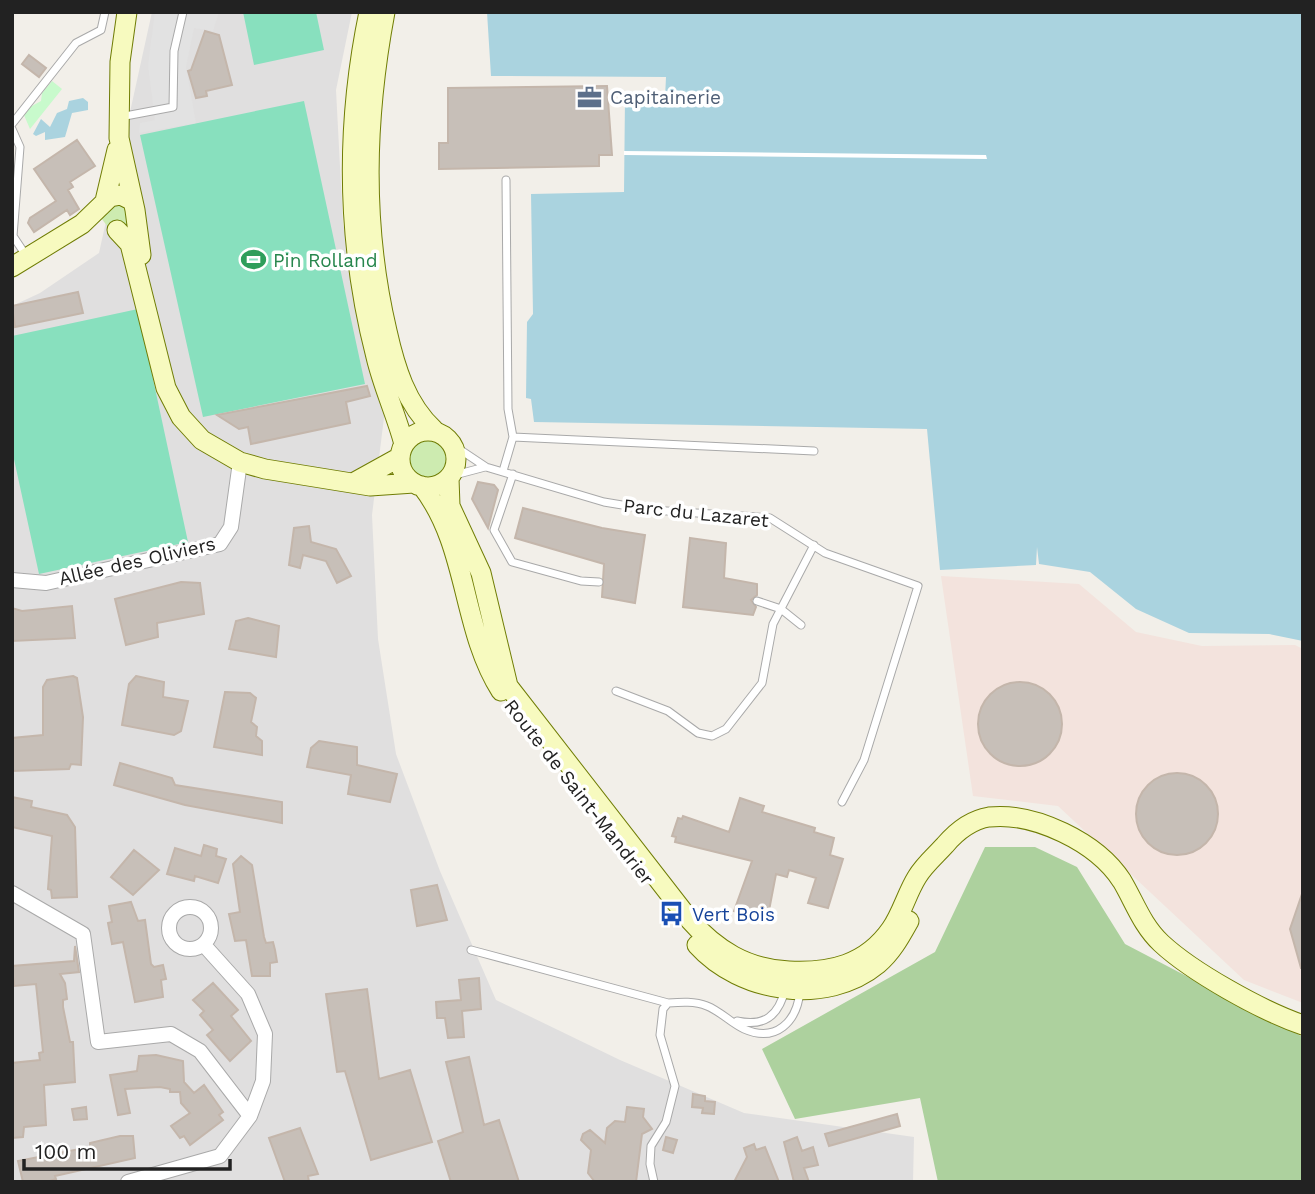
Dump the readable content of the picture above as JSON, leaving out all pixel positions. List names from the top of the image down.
{
  "streets": {
    "main road": ["Route de Saint-Mandrier"],
    "street": ["Allée des Oliviers"],
    "lane": ["Parc du Lazaret"]
  },
  "crossings": [
    ["Parc du Lazaret", "Route de Saint-Mandrier"]
  ],
  "places": {
    "office": ["Capitainerie"],
    "sports": ["Pin Rolland"],
    "bus stop": ["Vert Bois"]
  },
  "scale_bar": "100 m"
}
